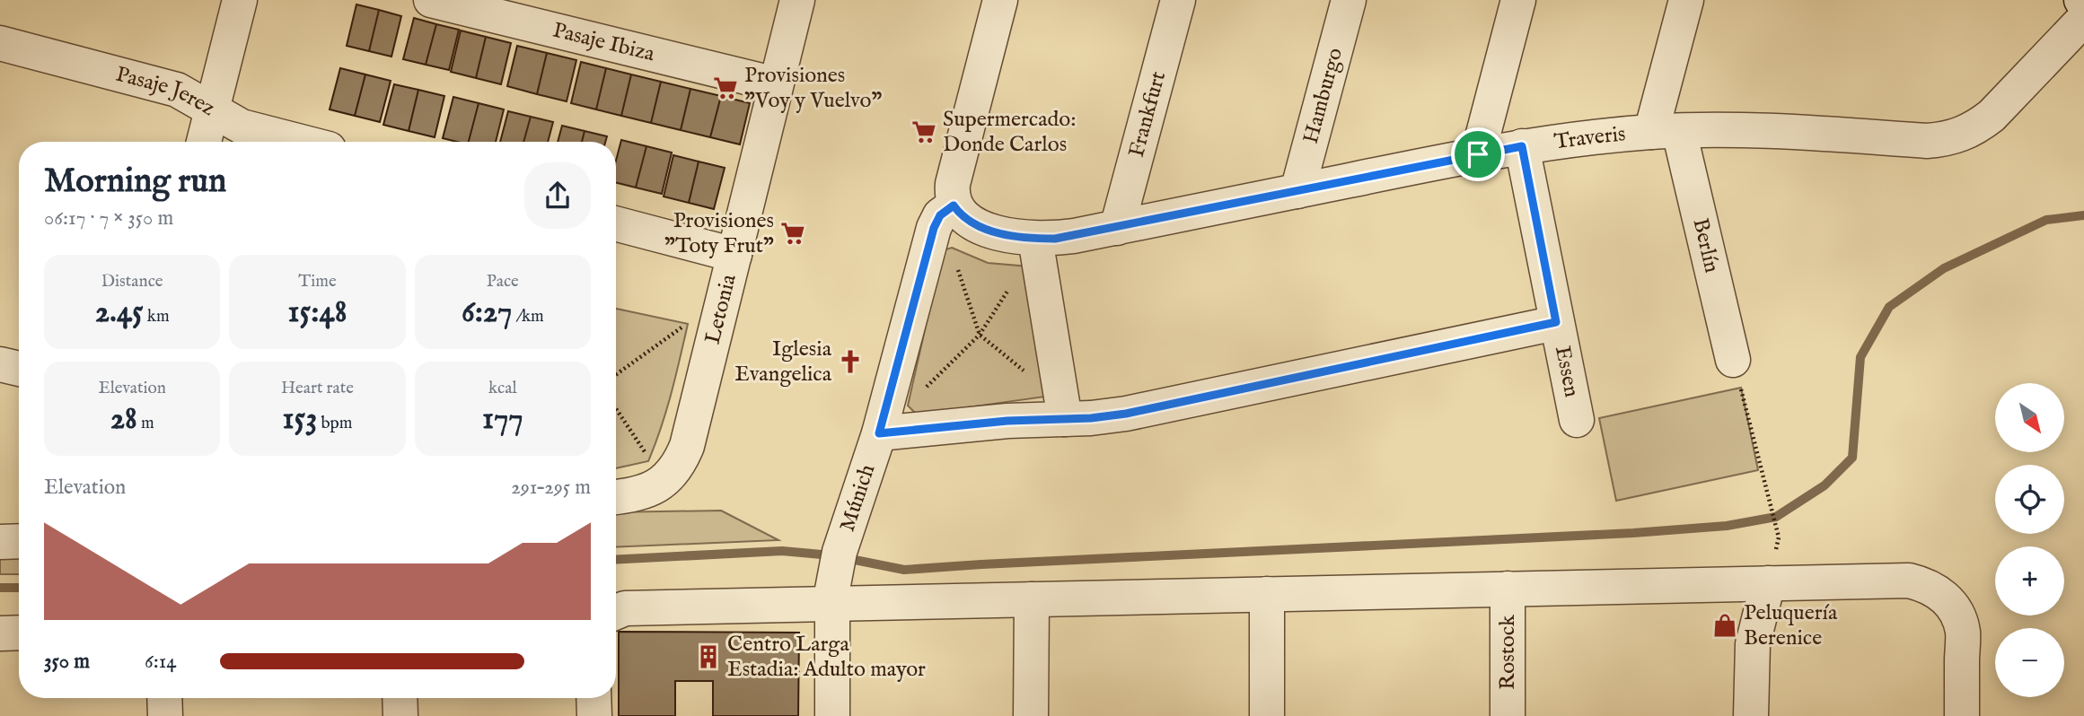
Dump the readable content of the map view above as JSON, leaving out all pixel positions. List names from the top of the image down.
{
  "streets": {
    "street": [
      "Pasaje Ibiza",
      "Pasaje Jerez",
      "Hamburgo",
      "Frankfurt",
      "Traveris",
      "Berlín",
      "Letonia",
      "Essen",
      "Múnich",
      "Rostock"
    ]
  },
  "crossings": [
    ["Pasaje Ibiza", "Letonia"],
    ["Hamburgo", "Traveris"],
    ["Frankfurt", "Traveris"],
    ["Traveris", "Berlín"],
    ["Traveris", "Essen"],
    ["Traveris", "Múnich"],
    ["Essen", "Múnich"]
  ],
  "places": {
    "supermarket": ["Provisiones \"Voy y Vuelvo\"", "Supermercado: Donde Carlos", "Provisiones \"Toty Frut\""],
    "church": ["Iglesia Evangelica"],
    "shop": ["Peluquería Berenice"],
    "building": ["Centro Larga Estadia: Adulto mayor"]
  },
  "north": "bottom right",
  "page": {
    "heading": ["Morning run", "06:17 · 7 × 350 m"],
    "stats": [
      ["Distance", "2.45 km"],
      ["Time", "15:48"],
      ["Pace", "6:27 /km"],
      ["Elevation", "28 m"],
      ["Heart rate", "153 bpm"],
      ["kcal", "177"]
    ],
    "map_buttons": ["+", "−"],
    "chart": ["Elevation", "291–295 m"],
    "list": [
      {
        "name": "350 m",
        "note": "6:14"
      }
    ]
  }
}
